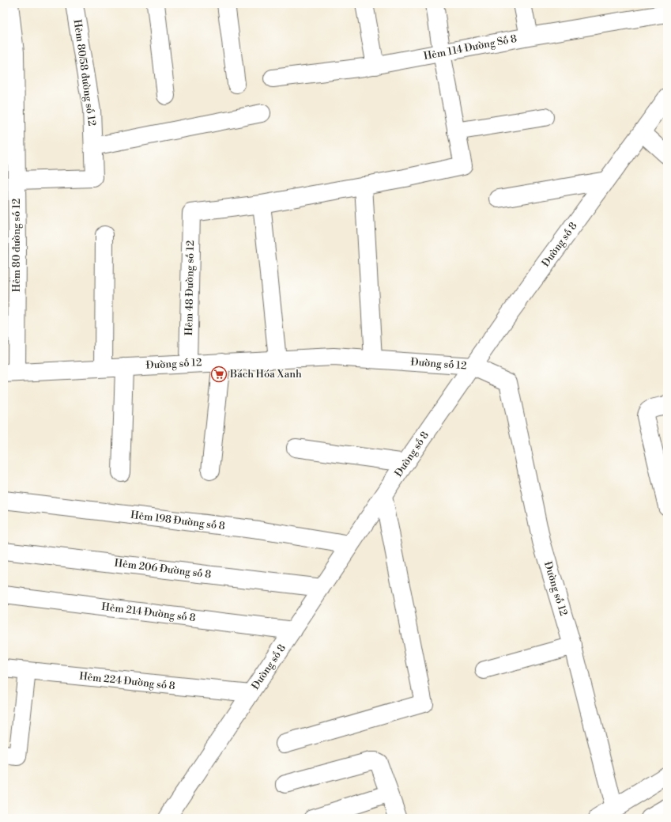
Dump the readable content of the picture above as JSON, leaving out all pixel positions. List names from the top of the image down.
{
  "streets": {
    "street": [
      "Hẻm 114 Đường Số 8",
      "Hẻm 80/58 đường số 12",
      "Đường số 8",
      "Hẻm 80 đường số 12",
      "Hẻm 48 Đường số 12",
      "Đường số 12",
      "Hẻm 198 Đường số 8",
      "Hẻm 206 Đường số 8",
      "Hẻm 214 Đường số 8",
      "Hẻm 224 Đường số 8"
    ]
  },
  "crossings": [
    ["Hẻm 80/58 đường số 12", "Hẻm 80 đường số 12"],
    ["Đường số 8", "Đường số 12"],
    ["Đường số 8", "Hẻm 198 Đường số 8"],
    ["Đường số 8", "Hẻm 206 Đường số 8"],
    ["Đường số 8", "Hẻm 214 Đường số 8"],
    ["Đường số 8", "Hẻm 224 Đường số 8"],
    ["Hẻm 80 đường số 12", "Đường số 12"],
    ["Hẻm 48 Đường số 12", "Đường số 12"]
  ],
  "places": {
    "supermarket": ["Bách Hóa Xanh"]
  }
}
